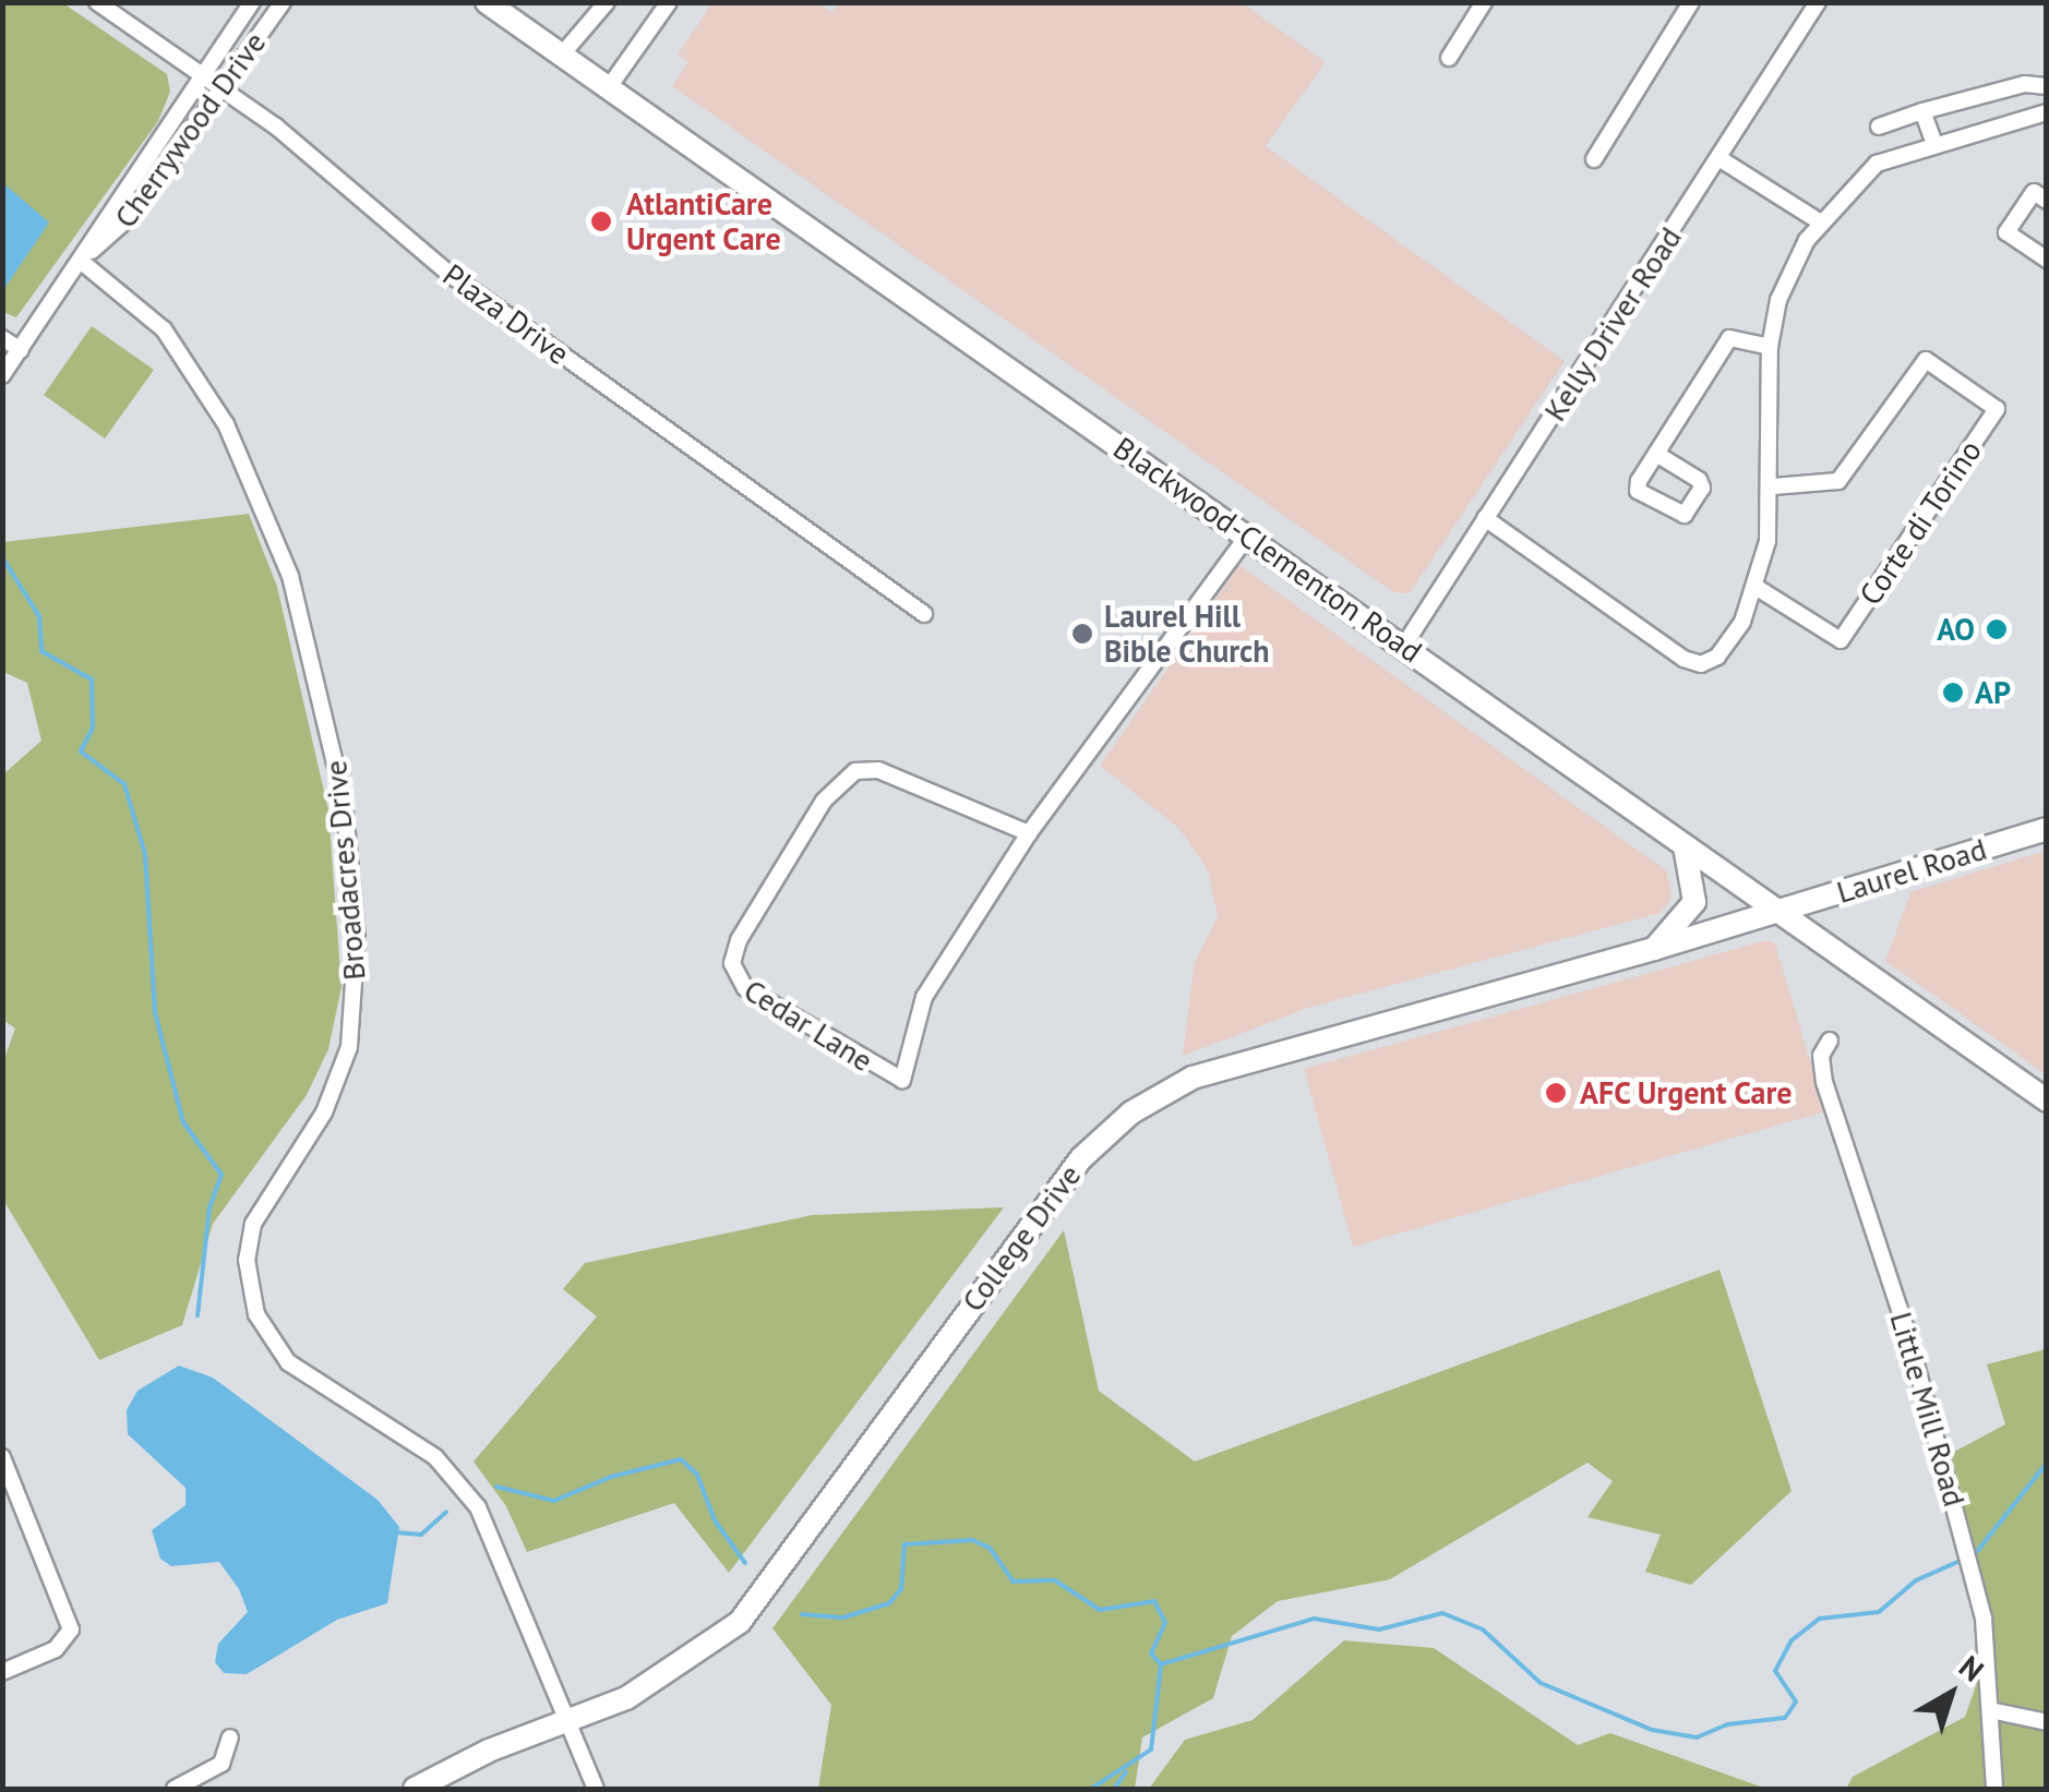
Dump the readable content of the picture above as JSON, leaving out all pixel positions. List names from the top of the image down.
{
  "streets": {
    "main road": ["Blackwood-Clementon Road", "Laurel Road", "College Drive"],
    "street": [
      "Cherrywood Drive",
      "Plaza Drive",
      "Kelly Driver Road",
      "Corte di Torino",
      "Broadacres Drive",
      "Cedar Lane",
      "Little Mill Road"
    ]
  },
  "crossings": [
    ["Cherrywood Drive", "Plaza Drive"],
    ["Cherrywood Drive", "Broadacres Drive"],
    ["Kelly Driver Road", "Blackwood-Clementon Road"],
    ["Blackwood-Clementon Road", "Laurel Road"],
    ["Blackwood-Clementon Road", "Cedar Lane"],
    ["Blackwood-Clementon Road", "College Drive"],
    ["Broadacres Drive", "College Drive"],
    ["Laurel Road", "College Drive"]
  ],
  "places": [
    "AtlantiCare Urgent Care",
    "AO",
    "Laurel Hill Bible Church",
    "AP",
    "AFC Urgent Care"
  ],
  "north": "top right"
}
